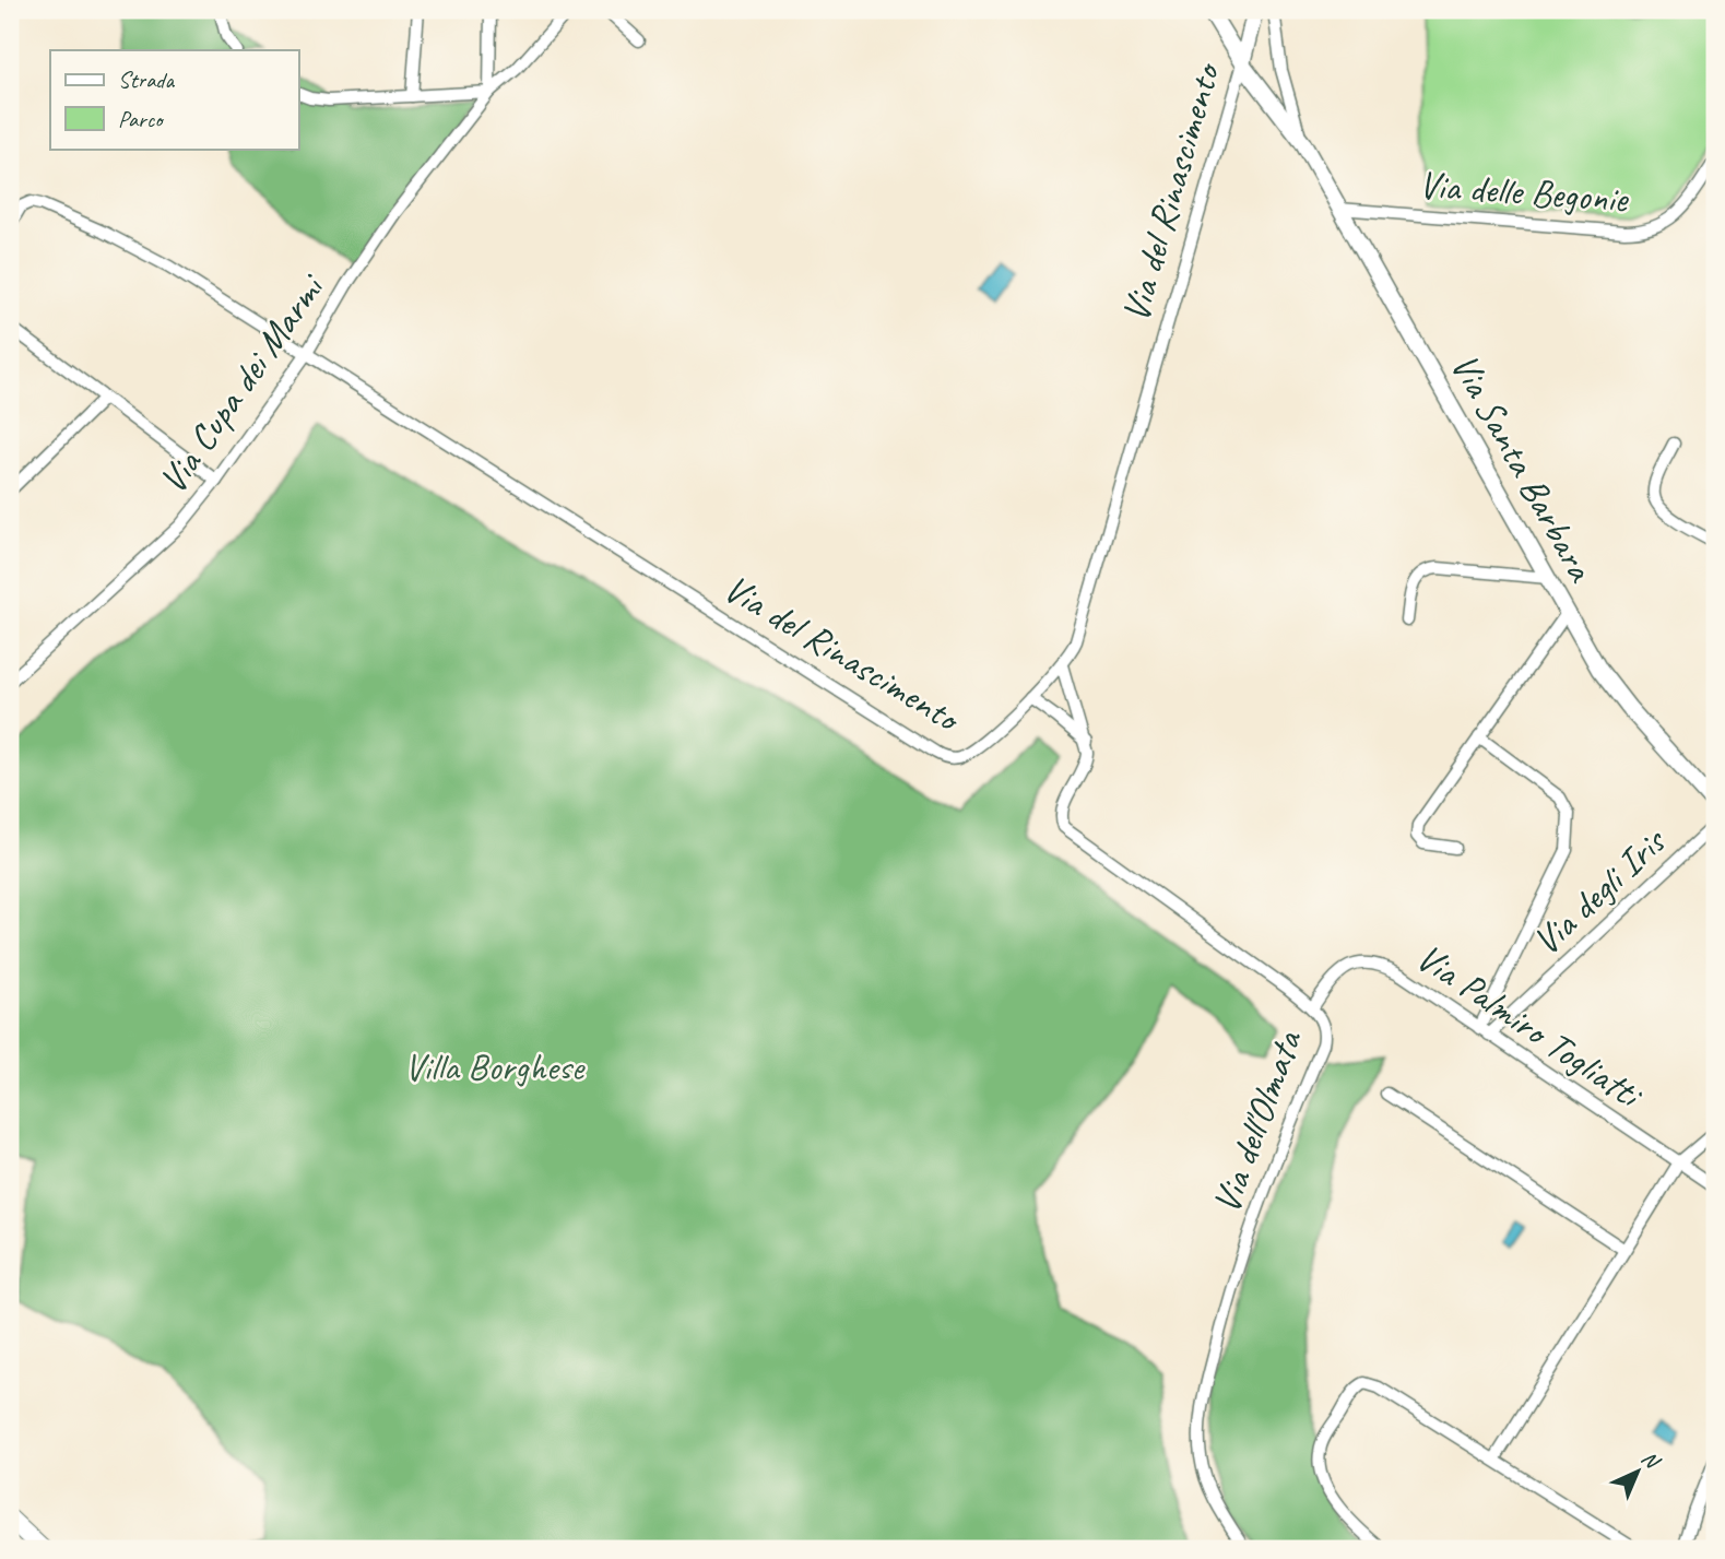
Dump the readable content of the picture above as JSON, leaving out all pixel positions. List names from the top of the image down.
{
  "streets": {
    "street": [
      "Via delle Begonie",
      "Via del Rinascimento",
      "Via Cupa dei Marmi",
      "Via Santa Barbara",
      "Via degli Iris",
      "Via Palmiro Togliatti",
      "Via dell'Olmata"
    ]
  },
  "crossings": [
    ["Via delle Begonie", "Via Santa Barbara"],
    ["Via del Rinascimento", "Via Cupa dei Marmi"],
    ["Via del Rinascimento", "Via Santa Barbara"],
    ["Via degli Iris", "Via Palmiro Togliatti"],
    ["Via Palmiro Togliatti", "Via dell'Olmata"]
  ],
  "parks": ["Villa Borghese"],
  "legend": ["Strada", "Parco"],
  "north": "top right"
}
